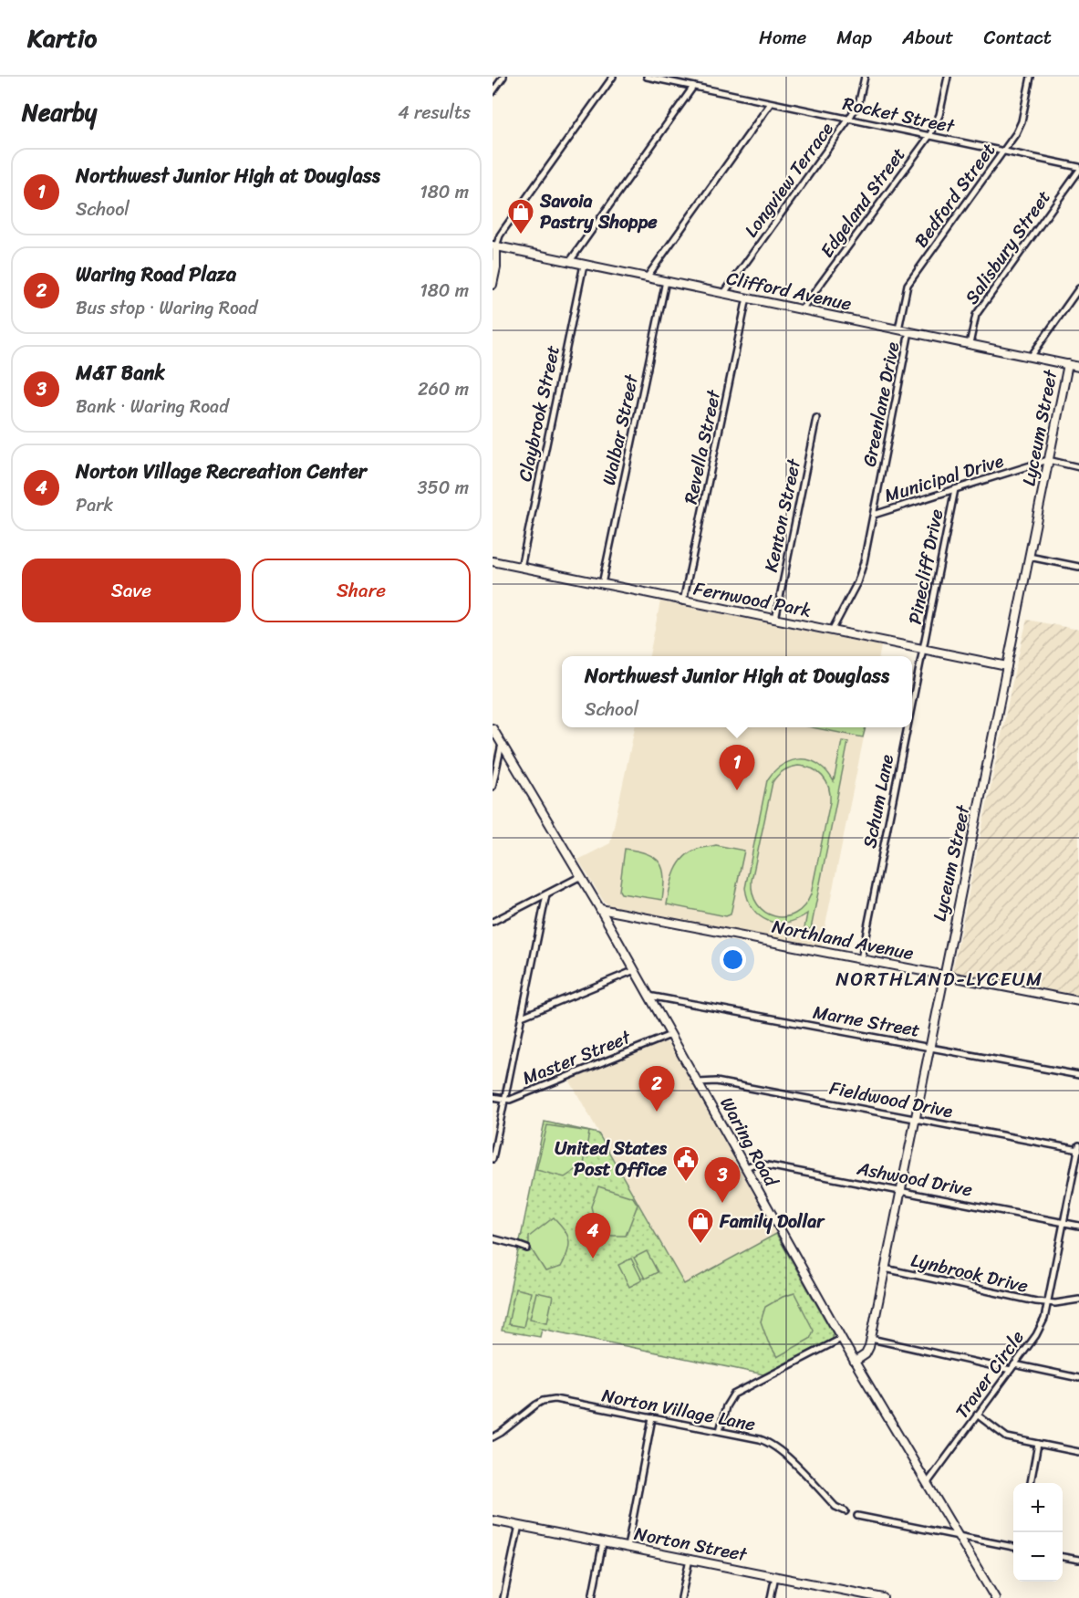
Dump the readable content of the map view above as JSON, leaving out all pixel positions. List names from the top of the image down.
{
  "streets": {
    "street": [
      "Rocket Street",
      "Longview Terrace",
      "Bedford Street",
      "Edgeland Street",
      "Salisbury Street",
      "Clifford Avenue",
      "Greenlane Drive",
      "Claybrook Street",
      "Lyceum Street",
      "Walbar Street",
      "Revella Street",
      "Municipal Drive",
      "Kenton Street",
      "Pinecliff Drive",
      "Fernwood Park",
      "Schum Lane",
      "Northland Avenue",
      "Marne Street",
      "Master Street",
      "Fieldwood Drive",
      "Waring Road",
      "Ashwood Drive",
      "Lynbrook Drive",
      "Traver Circle",
      "Norton Village Lane",
      "Norton Street"
    ]
  },
  "crossings": [
    ["Rocket Street", "Longview Terrace"],
    ["Rocket Street", "Bedford Street"],
    ["Rocket Street", "Edgeland Street"],
    ["Rocket Street", "Salisbury Street"],
    ["Longview Terrace", "Clifford Avenue"],
    ["Bedford Street", "Clifford Avenue"],
    ["Edgeland Street", "Clifford Avenue"],
    ["Salisbury Street", "Clifford Avenue"],
    ["Clifford Avenue", "Greenlane Drive"],
    ["Clifford Avenue", "Claybrook Street"],
    ["Clifford Avenue", "Lyceum Street"],
    ["Clifford Avenue", "Walbar Street"],
    ["Clifford Avenue", "Revella Street"],
    ["Greenlane Drive", "Municipal Drive"],
    ["Claybrook Street", "Fernwood Park"],
    ["Lyceum Street", "Municipal Drive"],
    ["Lyceum Street", "Fernwood Park"],
    ["Lyceum Street", "Northland Avenue"],
    ["Lyceum Street", "Marne Street"],
    ["Lyceum Street", "Fieldwood Drive"],
    ["Lyceum Street", "Waring Road"],
    ["Lyceum Street", "Ashwood Drive"],
    ["Lyceum Street", "Lynbrook Drive"],
    ["Walbar Street", "Fernwood Park"],
    ["Revella Street", "Fernwood Park"],
    ["Municipal Drive", "Pinecliff Drive"],
    ["Municipal Drive", "Fernwood Park"],
    ["Kenton Street", "Fernwood Park"],
    ["Pinecliff Drive", "Fernwood Park"],
    ["Pinecliff Drive", "Schum Lane"],
    ["Fernwood Park", "Schum Lane"],
    ["Schum Lane", "Northland Avenue"],
    ["Northland Avenue", "Waring Road"],
    ["Marne Street", "Waring Road"],
    ["Master Street", "Waring Road"],
    ["Fieldwood Drive", "Waring Road"],
    ["Fieldwood Drive", "Traver Circle"],
    ["Waring Road", "Ashwood Drive"],
    ["Waring Road", "Traver Circle"],
    ["Ashwood Drive", "Traver Circle"],
    ["Lynbrook Drive", "Traver Circle"]
  ],
  "districts": ["NORTHLAND-LYCEUM"],
  "places": {
    "shop": ["Savoia Pastry Shoppe", "Family Dollar"],
    "public building": ["United States Post Office"]
  },
  "page": {
    "header": "Kartio",
    "nav": [
      "Home",
      "Map",
      "About",
      "Contact"
    ],
    "heading": ["Nearby", "4 results"],
    "list": [
      {
        "mark": "1",
        "name": "Northwest Junior High at Douglass",
        "note": "School",
        "value": "180 m"
      },
      {
        "mark": "2",
        "name": "Waring Road Plaza",
        "note": "Bus stop · Waring Road",
        "value": "180 m"
      },
      {
        "mark": "3",
        "name": "M&T Bank",
        "note": "Bank · Waring Road",
        "value": "260 m"
      },
      {
        "mark": "4",
        "name": "Norton Village Recreation Center",
        "note": "Park",
        "value": "350 m"
      }
    ],
    "buttons": ["Save", "Share"],
    "popup": ["Northwest Junior High at Douglass", "School"],
    "pins": [
      "1",
      "2",
      "3",
      "4"
    ],
    "map_buttons": ["+", "−"]
  }
}
